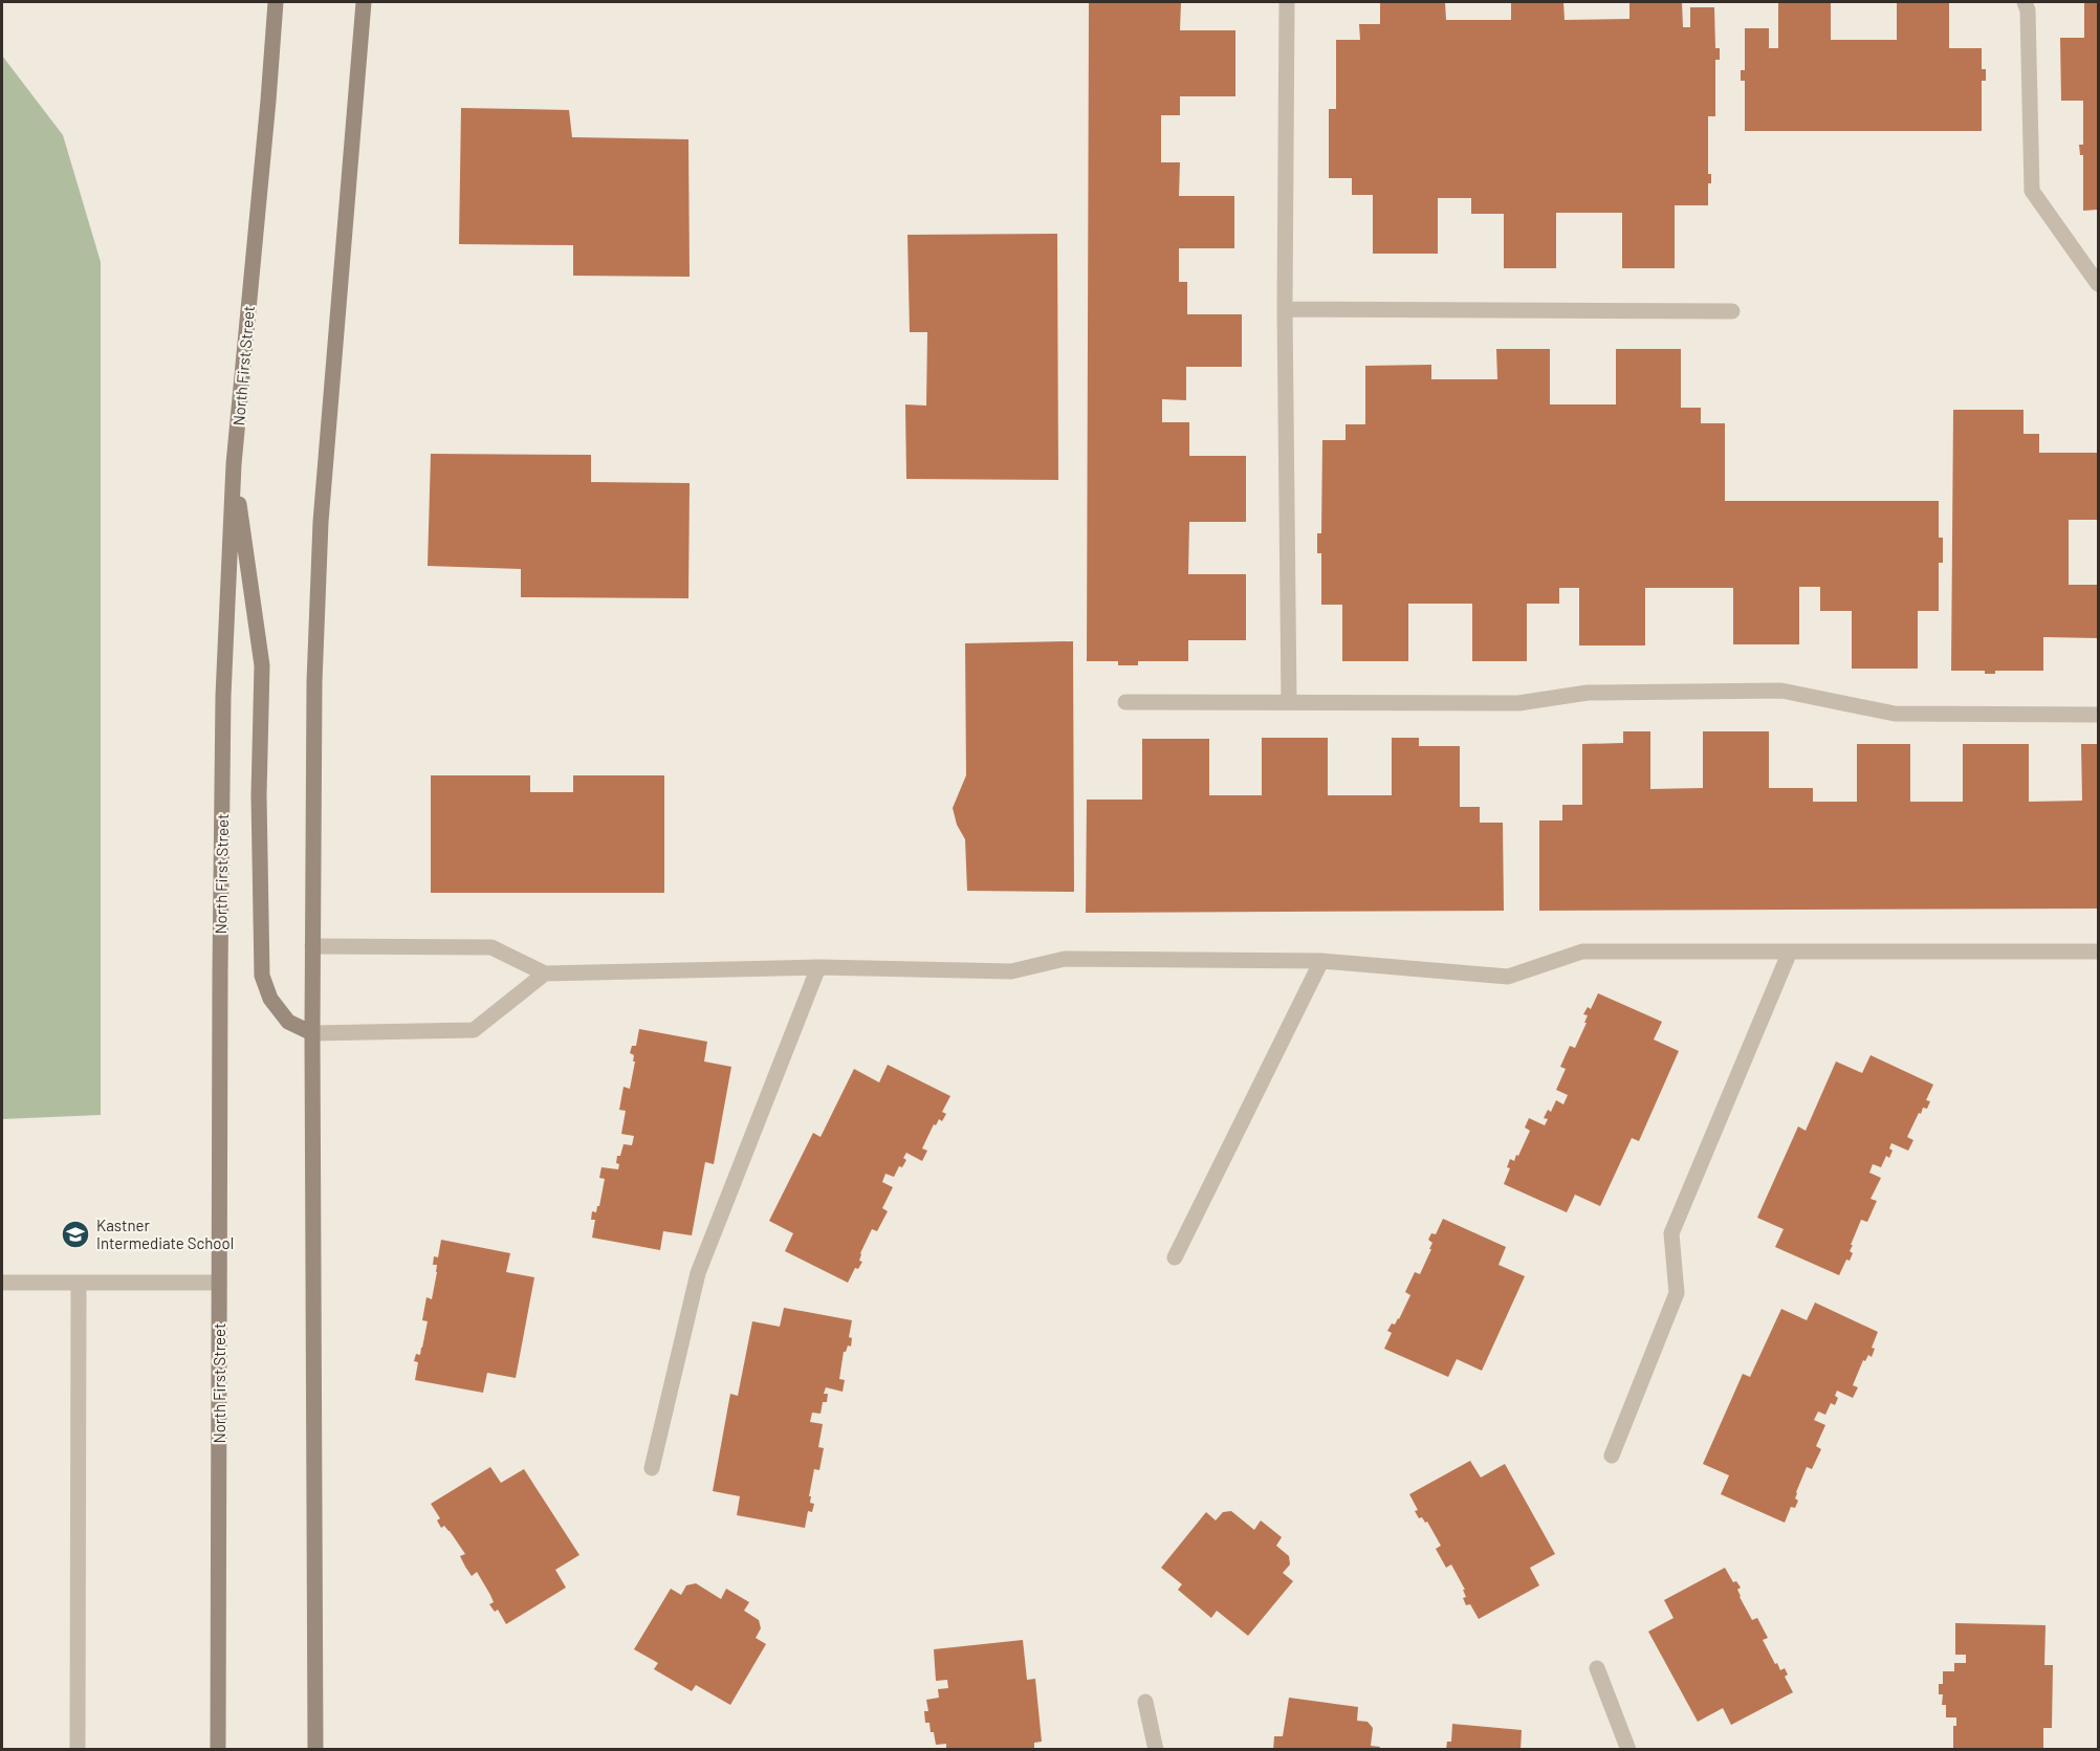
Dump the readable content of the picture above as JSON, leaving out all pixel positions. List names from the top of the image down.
{
  "streets": {
    "main road": ["North First Street"]
  },
  "places": {
    "school or university": ["Kastner Intermediate School"]
  }
}
